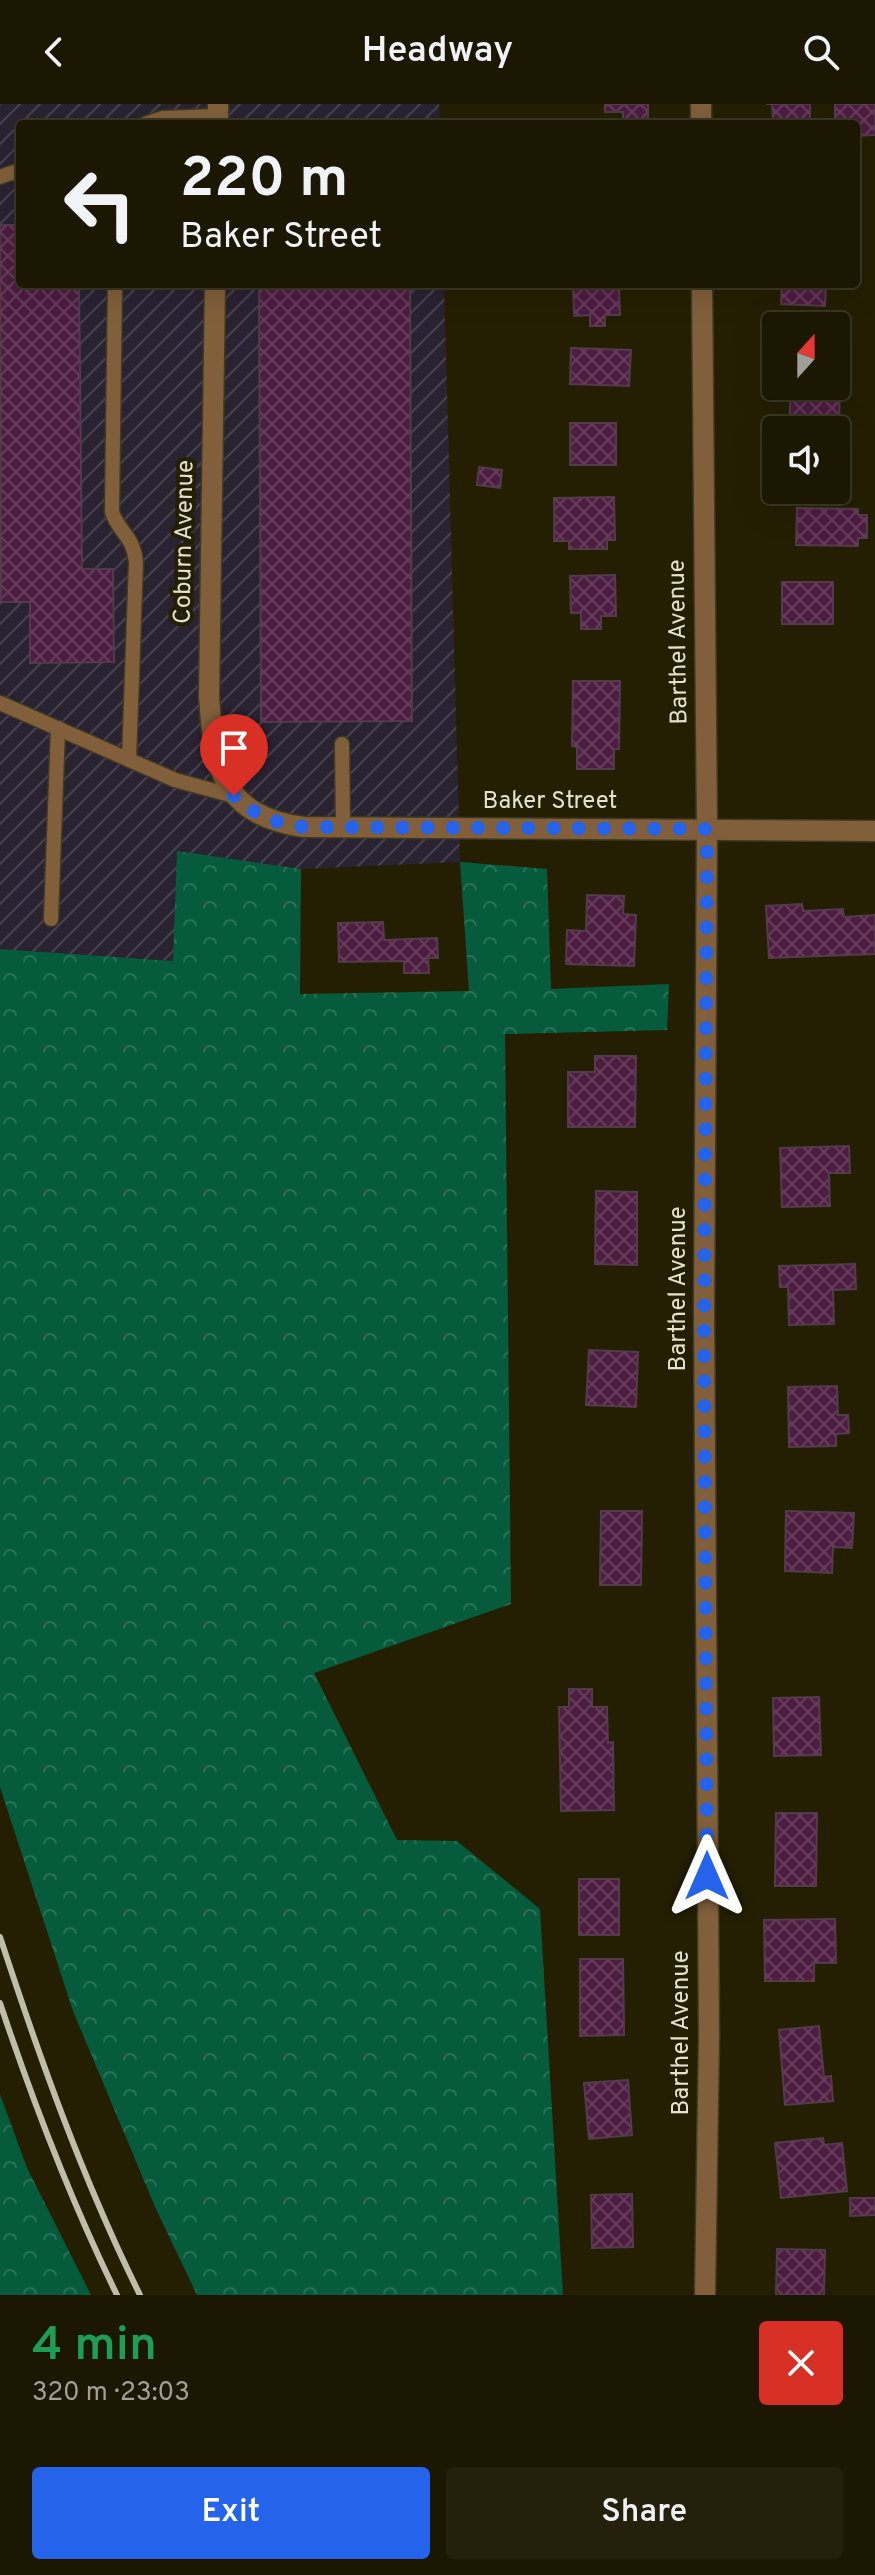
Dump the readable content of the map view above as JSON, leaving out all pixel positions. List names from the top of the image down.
{
  "streets": {
    "street": ["Coburn Avenue", "Barthel Avenue", "Baker Street"]
  },
  "crossings": [
    ["Coburn Avenue", "Baker Street"],
    ["Barthel Avenue", "Baker Street"]
  ],
  "north": "top",
  "page": {
    "header": "Headway",
    "turn": ["220 m", "Baker Street"],
    "heading": ["4 min", "320 m · 23:03"],
    "buttons": ["Exit", "Share"]
  }
}
